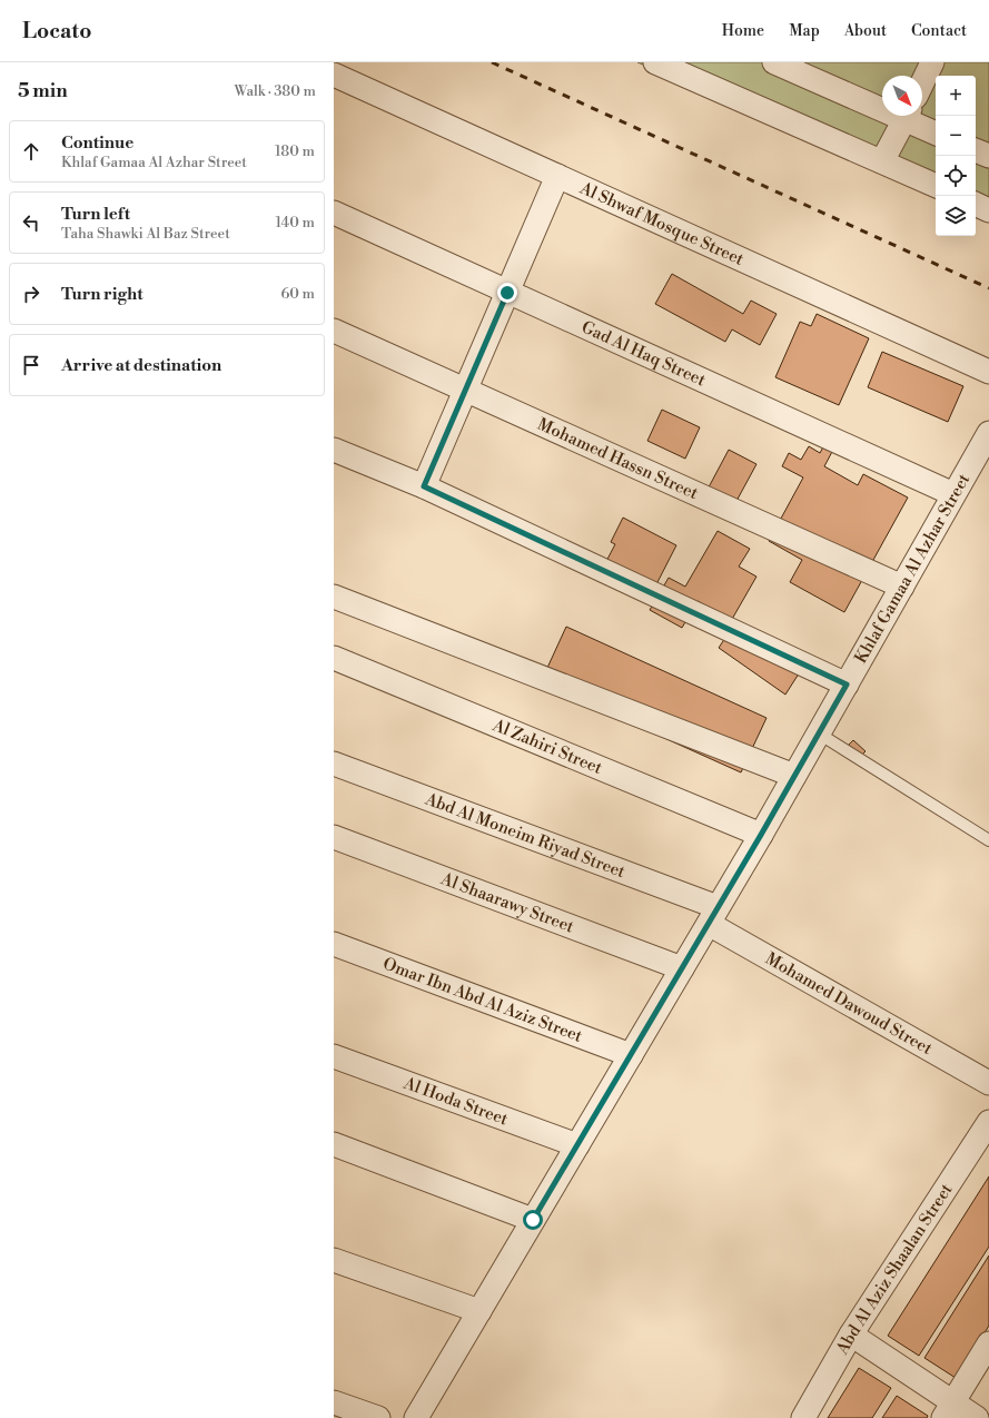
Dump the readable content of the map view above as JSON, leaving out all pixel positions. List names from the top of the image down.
{
  "streets": {
    "street": [
      "Al Shwaf Mosque Street",
      "Gad Al Haq Street",
      "Mohamed Hassn Street",
      "Khlaf Gamaa Al Azhar Street",
      "Al Zahiri Street",
      "Abd Al Moneim Riyad Street",
      "Al Shaarawy Street",
      "Omar Ibn Abd Al Aziz Street",
      "Mohamed Dawoud Street",
      "Al Hoda Street",
      "Abd Al Aziz Shaalan Street"
    ]
  },
  "crossings": [
    ["Gad Al Haq Street", "Khlaf Gamaa Al Azhar Street"],
    ["Mohamed Hassn Street", "Khlaf Gamaa Al Azhar Street"],
    ["Khlaf Gamaa Al Azhar Street", "Al Zahiri Street"],
    ["Khlaf Gamaa Al Azhar Street", "Abd Al Moneim Riyad Street"],
    ["Khlaf Gamaa Al Azhar Street", "Al Shaarawy Street"],
    ["Khlaf Gamaa Al Azhar Street", "Omar Ibn Abd Al Aziz Street"],
    ["Khlaf Gamaa Al Azhar Street", "Mohamed Dawoud Street"],
    ["Khlaf Gamaa Al Azhar Street", "Al Hoda Street"],
    ["Abd Al Moneim Riyad Street", "Mohamed Dawoud Street"]
  ],
  "north": "bottom right",
  "page": {
    "header": "Locato",
    "nav": [
      "Home",
      "Map",
      "About",
      "Contact"
    ],
    "heading": ["5 min", "Walk · 380 m"],
    "map_buttons": ["+", "−"],
    "list": [
      ["Continue", "Khlaf Gamaa Al Azhar Street", "180 m"],
      ["Turn left", "Taha Shawki Al Baz Street", "140 m"],
      ["Turn right", "60 m"],
      "Arrive at destination"
    ]
  }
}
